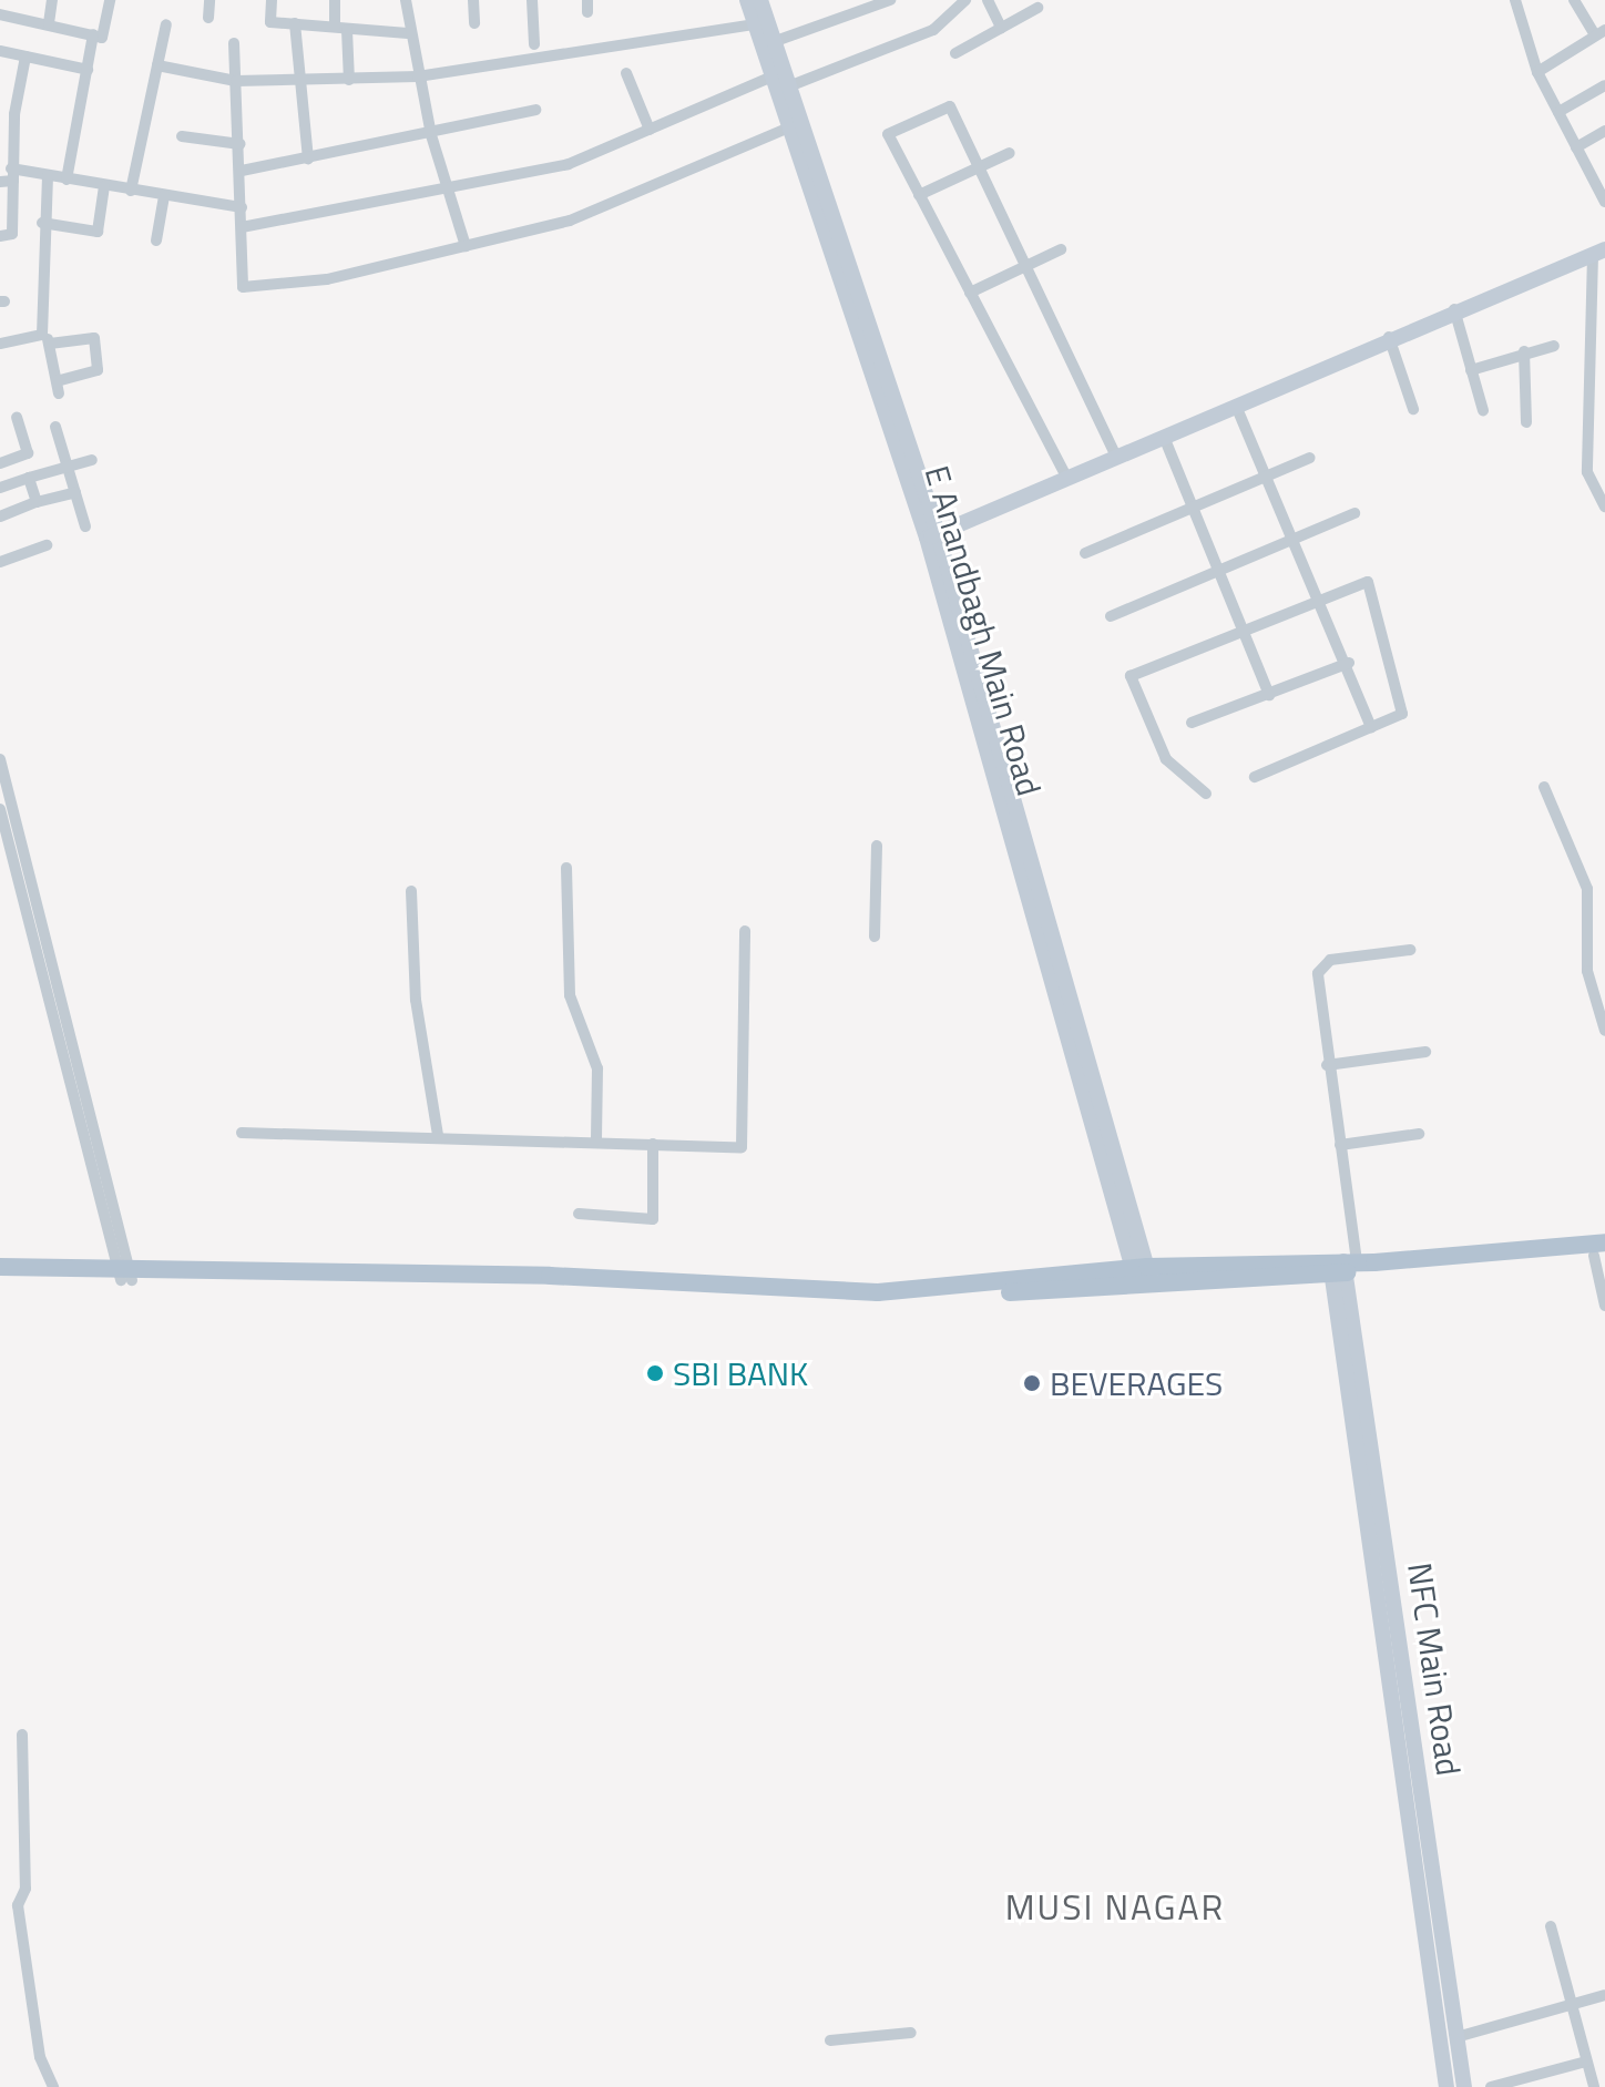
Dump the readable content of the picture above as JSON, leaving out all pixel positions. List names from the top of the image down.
{
  "streets": {
    "street": ["E Anandbagh Main Road", "NFC Main Road"]
  },
  "districts": ["MUSI NAGAR"],
  "places": ["SBI BANK", "BEVERAGES"]
}
